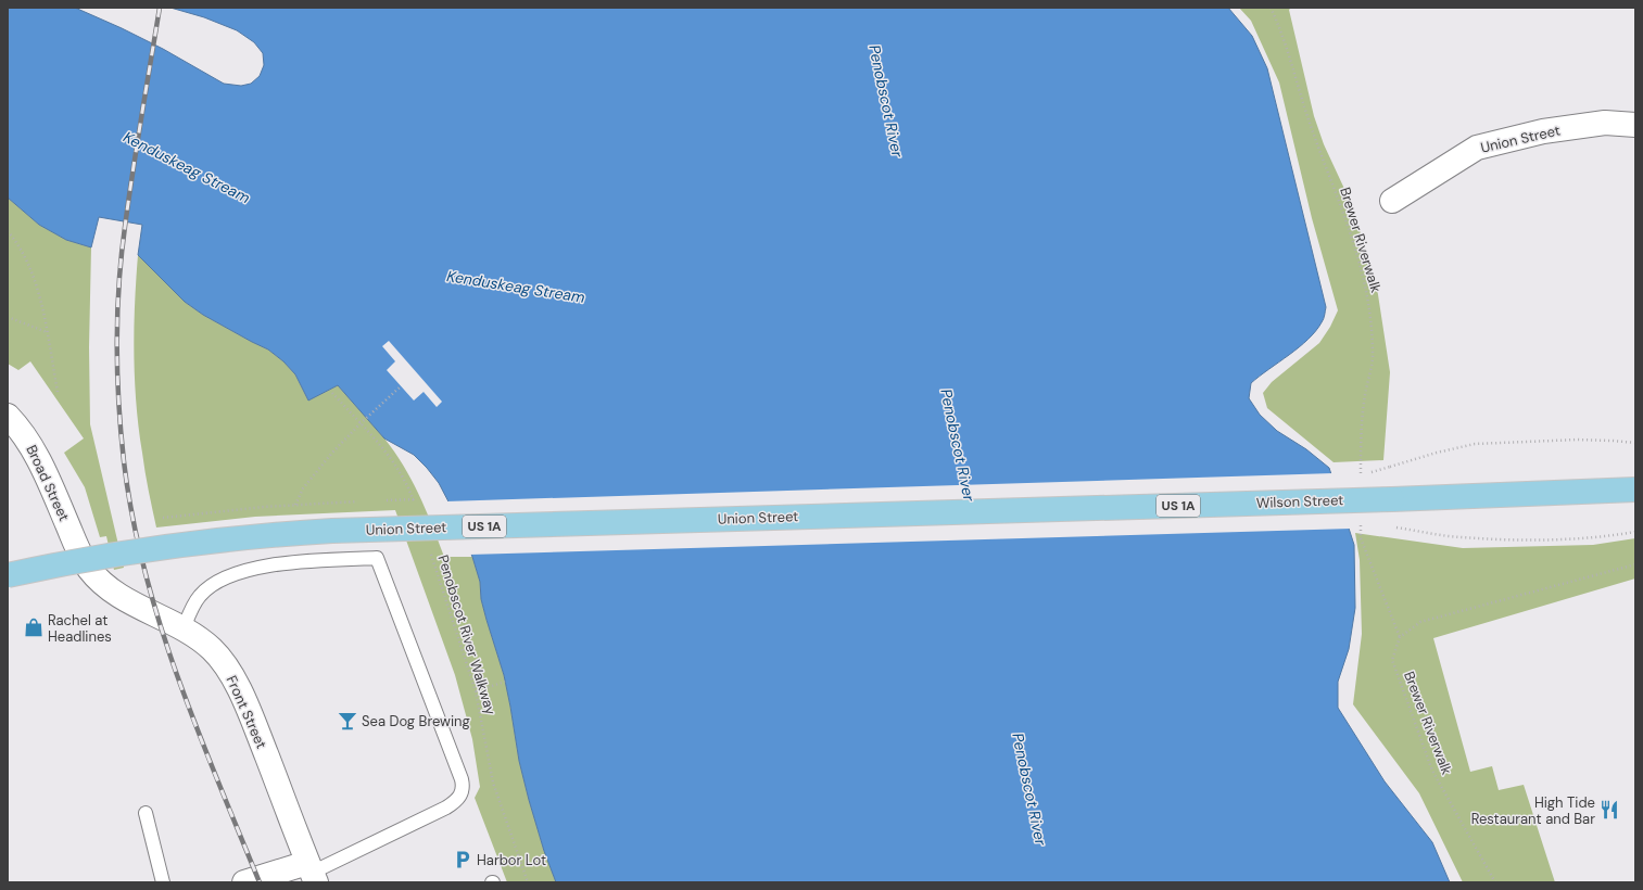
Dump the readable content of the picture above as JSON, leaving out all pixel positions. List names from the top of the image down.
{
  "streets": {
    "main road": ["Union Street", "Wilson Street", "US 1A"],
    "street": ["Broad Street", "Front Street"],
    "path": ["Brewer Riverwalk", "Penobscot River Walkway"]
  },
  "crossings": [
    ["Union Street", "Wilson Street"],
    ["Broad Street", "Front Street"]
  ],
  "water": ["Penobscot River", "Kenduskeag Stream"],
  "places": {
    "shop": ["Rachel at Headlines"],
    "bar": ["Sea Dog Brewing"],
    "restaurant": ["High Tide Restaurant and Bar"],
    "parking": ["Harbor Lot"]
  }
}
